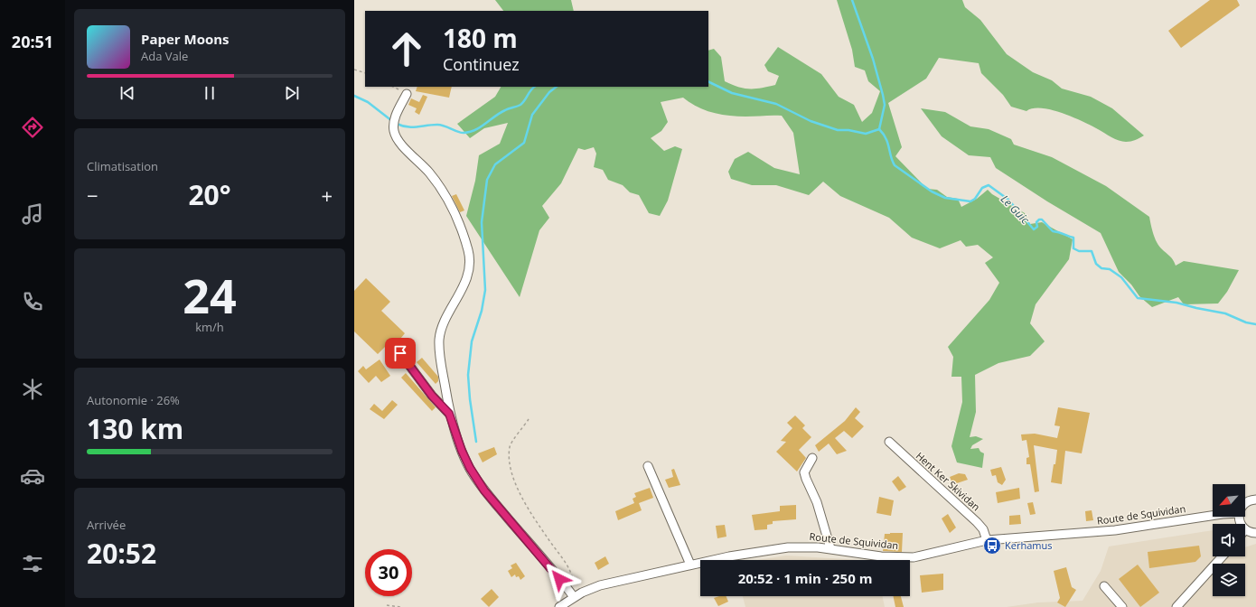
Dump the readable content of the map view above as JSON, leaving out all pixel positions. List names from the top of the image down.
{
  "streets": {
    "street": ["Hent Ker Skividan", "Route de Squividan"]
  },
  "crossings": [
    ["Hent Ker Skividan", "Route de Squividan"]
  ],
  "water": ["Le Guic"],
  "places": {
    "bus stop": ["Kerhamus"]
  },
  "north": "bottom left",
  "page": {
    "tabs": "20:51",
    "turn": ["180 m", "Continuez"],
    "song": ["Paper Moons", "Ada Vale"],
    "tile": [
      "Climatisation",
      ["24", "km/h"],
      ["Autonomie · 26%", "130 km"],
      ["Arrivée", "20:52"]
    ],
    "heat": ["−", "20°", "+"],
    "limit": "30",
    "trip": "20:52 · 1 min · 250 m"
  }
}
